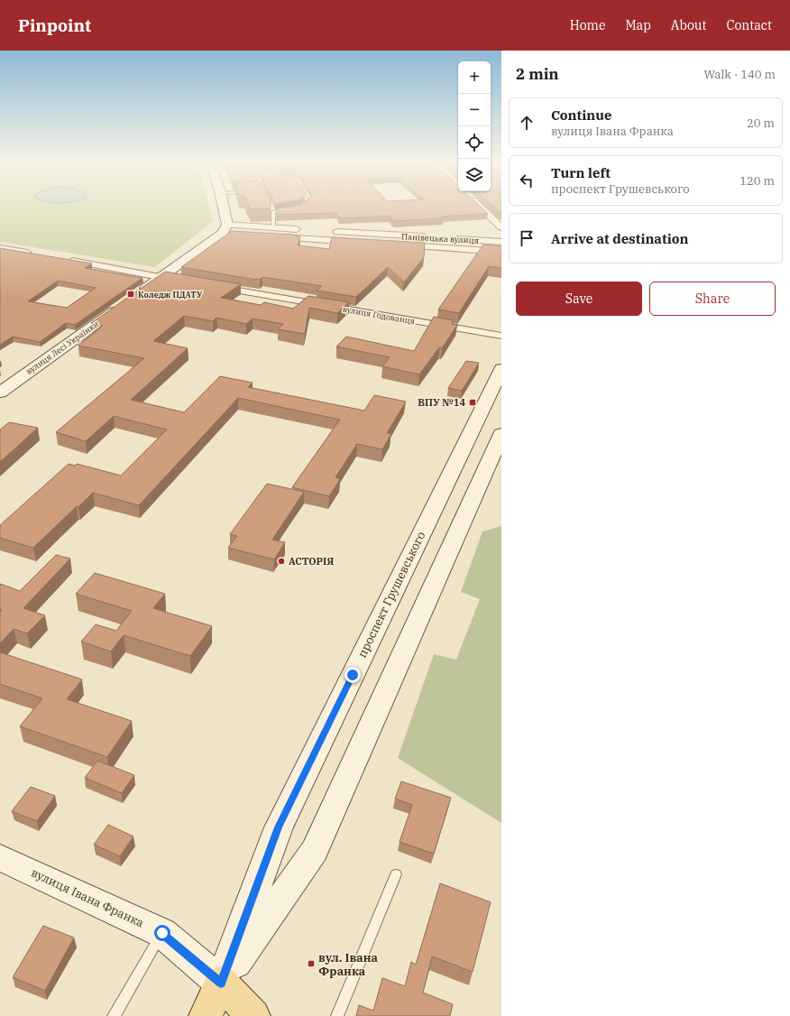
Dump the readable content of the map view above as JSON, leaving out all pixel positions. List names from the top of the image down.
{
  "streets": {
    "main road": ["вулиця Лесі Українки", "проспект Грушевського", "вулиця Івана Франка"],
    "street": ["Панівецька вулиця", "вулиця Годованця"]
  },
  "crossings": [
    ["проспект Грушевського", "вулиця Івана Франка"]
  ],
  "places": {
    "transit": ["Коледж ПДАТУ", "ВПУ №14", "вул. Івана Франка"],
    "other": ["АСТОРІЯ"]
  },
  "page": {
    "header": "Pinpoint",
    "nav": [
      "Home",
      "Map",
      "About",
      "Contact"
    ],
    "heading": ["2 min", "Walk · 140 m"],
    "map_buttons": ["+", "−"],
    "list": [
      ["Continue", "вулиця Івана Франка", "20 m"],
      ["Turn left", "проспект Грушевського", "120 m"],
      "Arrive at destination"
    ],
    "buttons": ["Save", "Share"]
  }
}
